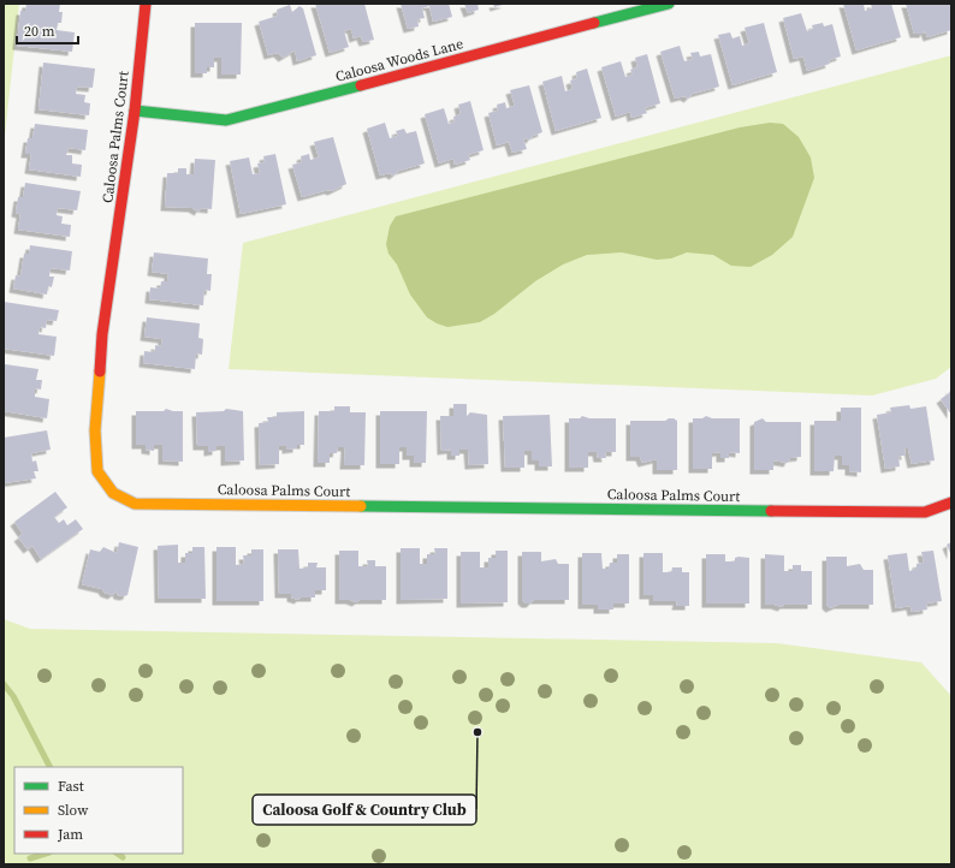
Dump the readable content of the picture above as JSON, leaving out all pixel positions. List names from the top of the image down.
{
  "streets": {
    "street": ["Caloosa Woods Lane", "Caloosa Palms Court"]
  },
  "crossings": [
    ["Caloosa Woods Lane", "Caloosa Palms Court"]
  ],
  "places": ["Caloosa Golf & Country Club"],
  "legend": ["Fast", "Slow", "Jam"],
  "scale_bar": "20 m"
}
